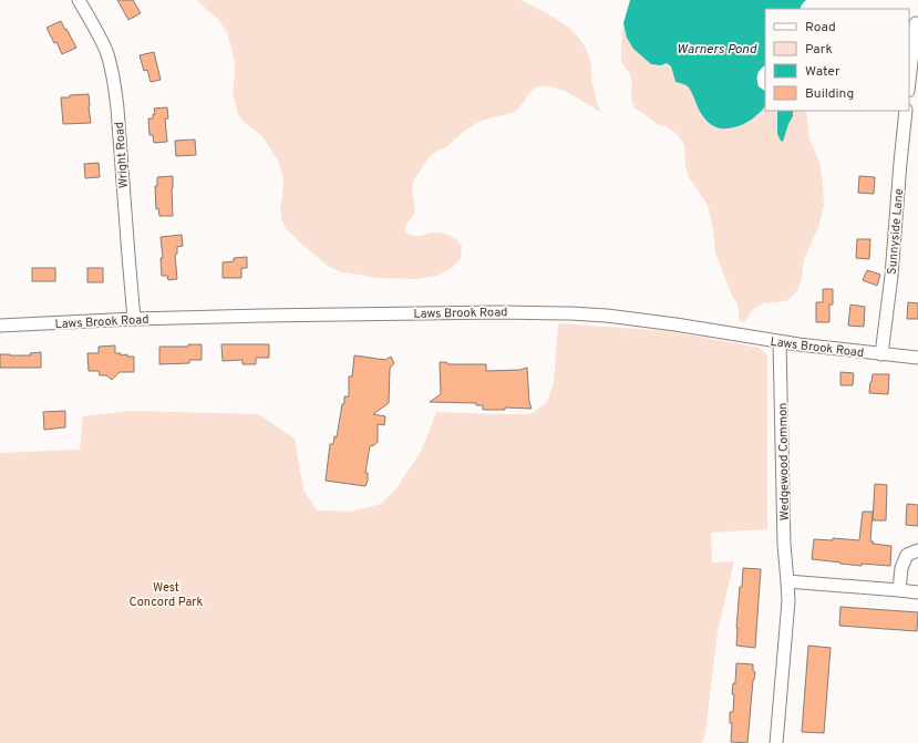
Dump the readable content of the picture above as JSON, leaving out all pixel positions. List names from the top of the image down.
{
  "streets": {
    "street": [
      "Wright Road",
      "Sunnyside Lane",
      "Laws Brook Road",
      "Wedgewood Common"
    ]
  },
  "crossings": [
    ["Wright Road", "Laws Brook Road"],
    ["Sunnyside Lane", "Laws Brook Road"],
    ["Laws Brook Road", "Wedgewood Common"]
  ],
  "water": ["Warners Pond"],
  "parks": ["West Concord Park"],
  "legend": [
    "Road",
    "Park",
    "Water",
    "Building"
  ]
}
